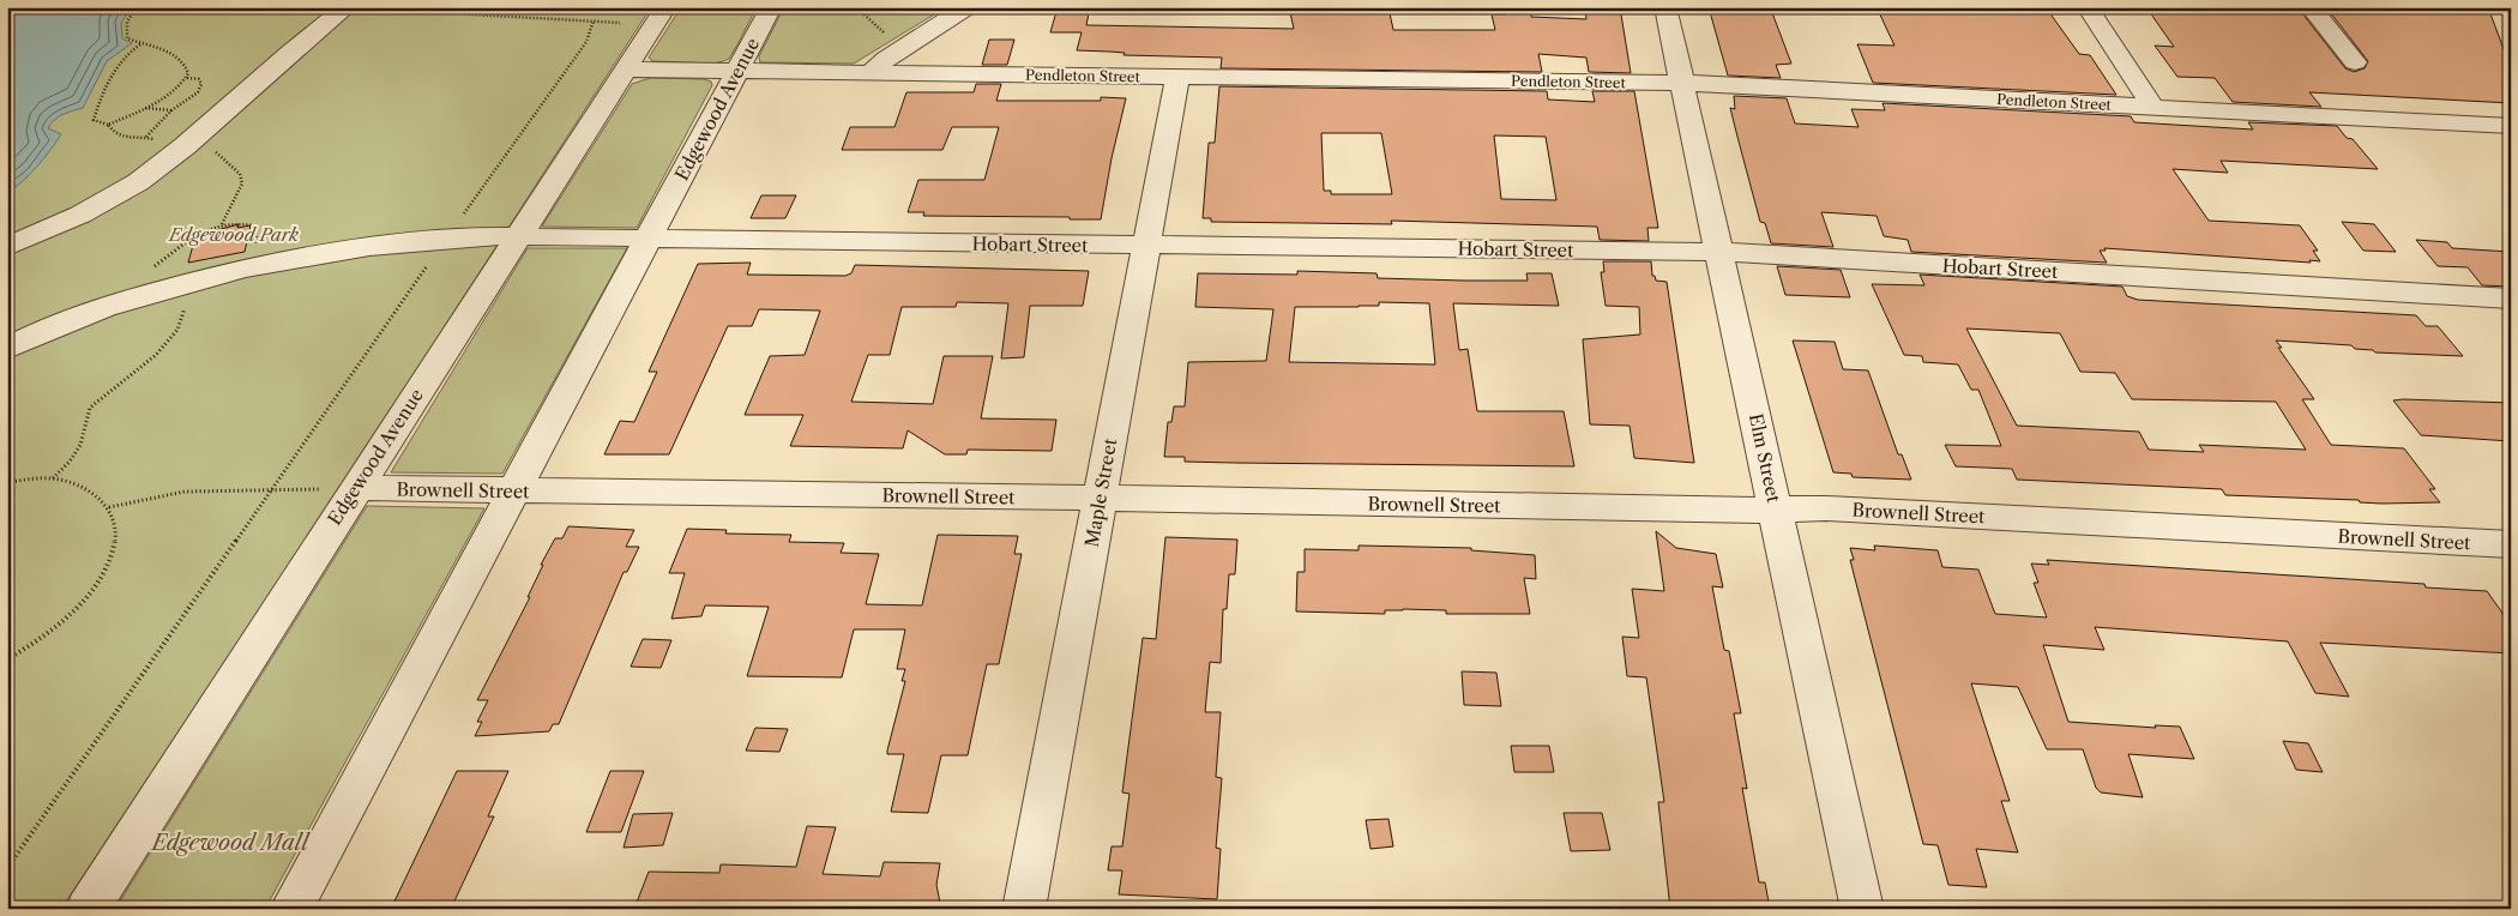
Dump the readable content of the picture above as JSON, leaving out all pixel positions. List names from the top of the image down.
{
  "streets": {
    "street": [
      "Pendleton Street",
      "Edgewood Avenue",
      "Hobart Street",
      "Elm Street",
      "Brownell Street",
      "Maple Street"
    ]
  },
  "crossings": [
    ["Pendleton Street", "Edgewood Avenue"],
    ["Pendleton Street", "Elm Street"],
    ["Pendleton Street", "Maple Street"],
    ["Edgewood Avenue", "Hobart Street"],
    ["Edgewood Avenue", "Brownell Street"],
    ["Hobart Street", "Elm Street"],
    ["Hobart Street", "Maple Street"],
    ["Elm Street", "Brownell Street"],
    ["Brownell Street", "Maple Street"]
  ],
  "parks": ["Edgewood Park", "Edgewood Mall"]
}
